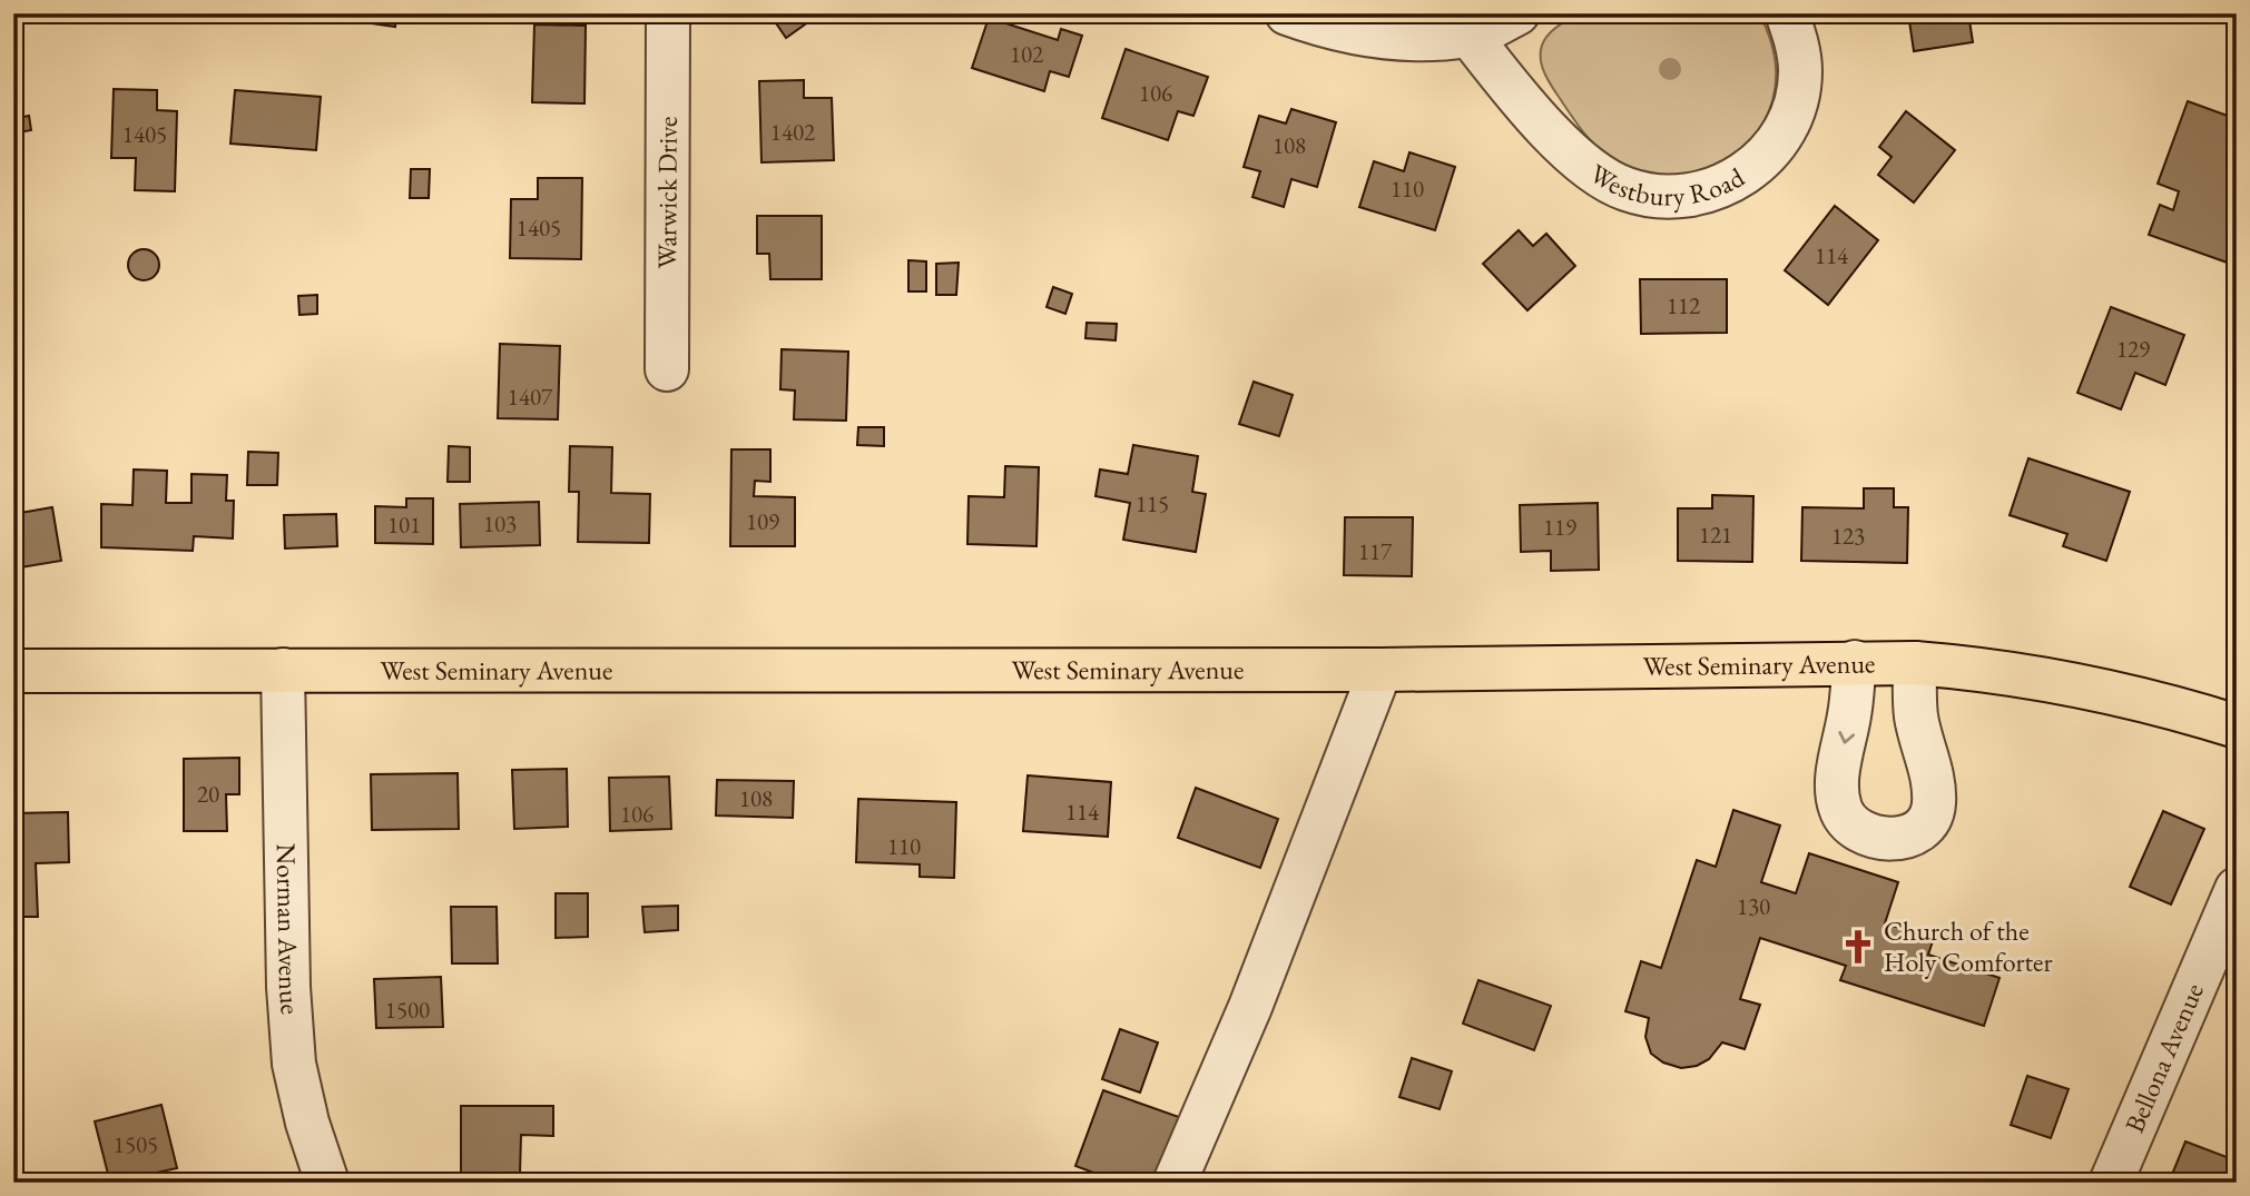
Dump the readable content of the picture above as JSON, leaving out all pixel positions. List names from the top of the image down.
{
  "streets": {
    "main road": ["West Seminary Avenue"],
    "street": [
      "Westbury Road",
      "Warwick Drive",
      "Norman Avenue",
      "Bellona Avenue"
    ]
  },
  "crossings": [
    ["West Seminary Avenue", "Norman Avenue"]
  ],
  "places": {
    "church": ["Church of the Holy Comforter"]
  },
  "house_numbers": [
    "102",
    "106",
    "1402",
    "1405",
    "108",
    "110",
    "1405",
    "114",
    "112",
    "129",
    "1407",
    "115",
    "109",
    "103",
    "101",
    "119",
    "121",
    "123",
    "117",
    "20",
    "108",
    "114",
    "106",
    "110",
    "130",
    "1500",
    "1505"
  ]
}
